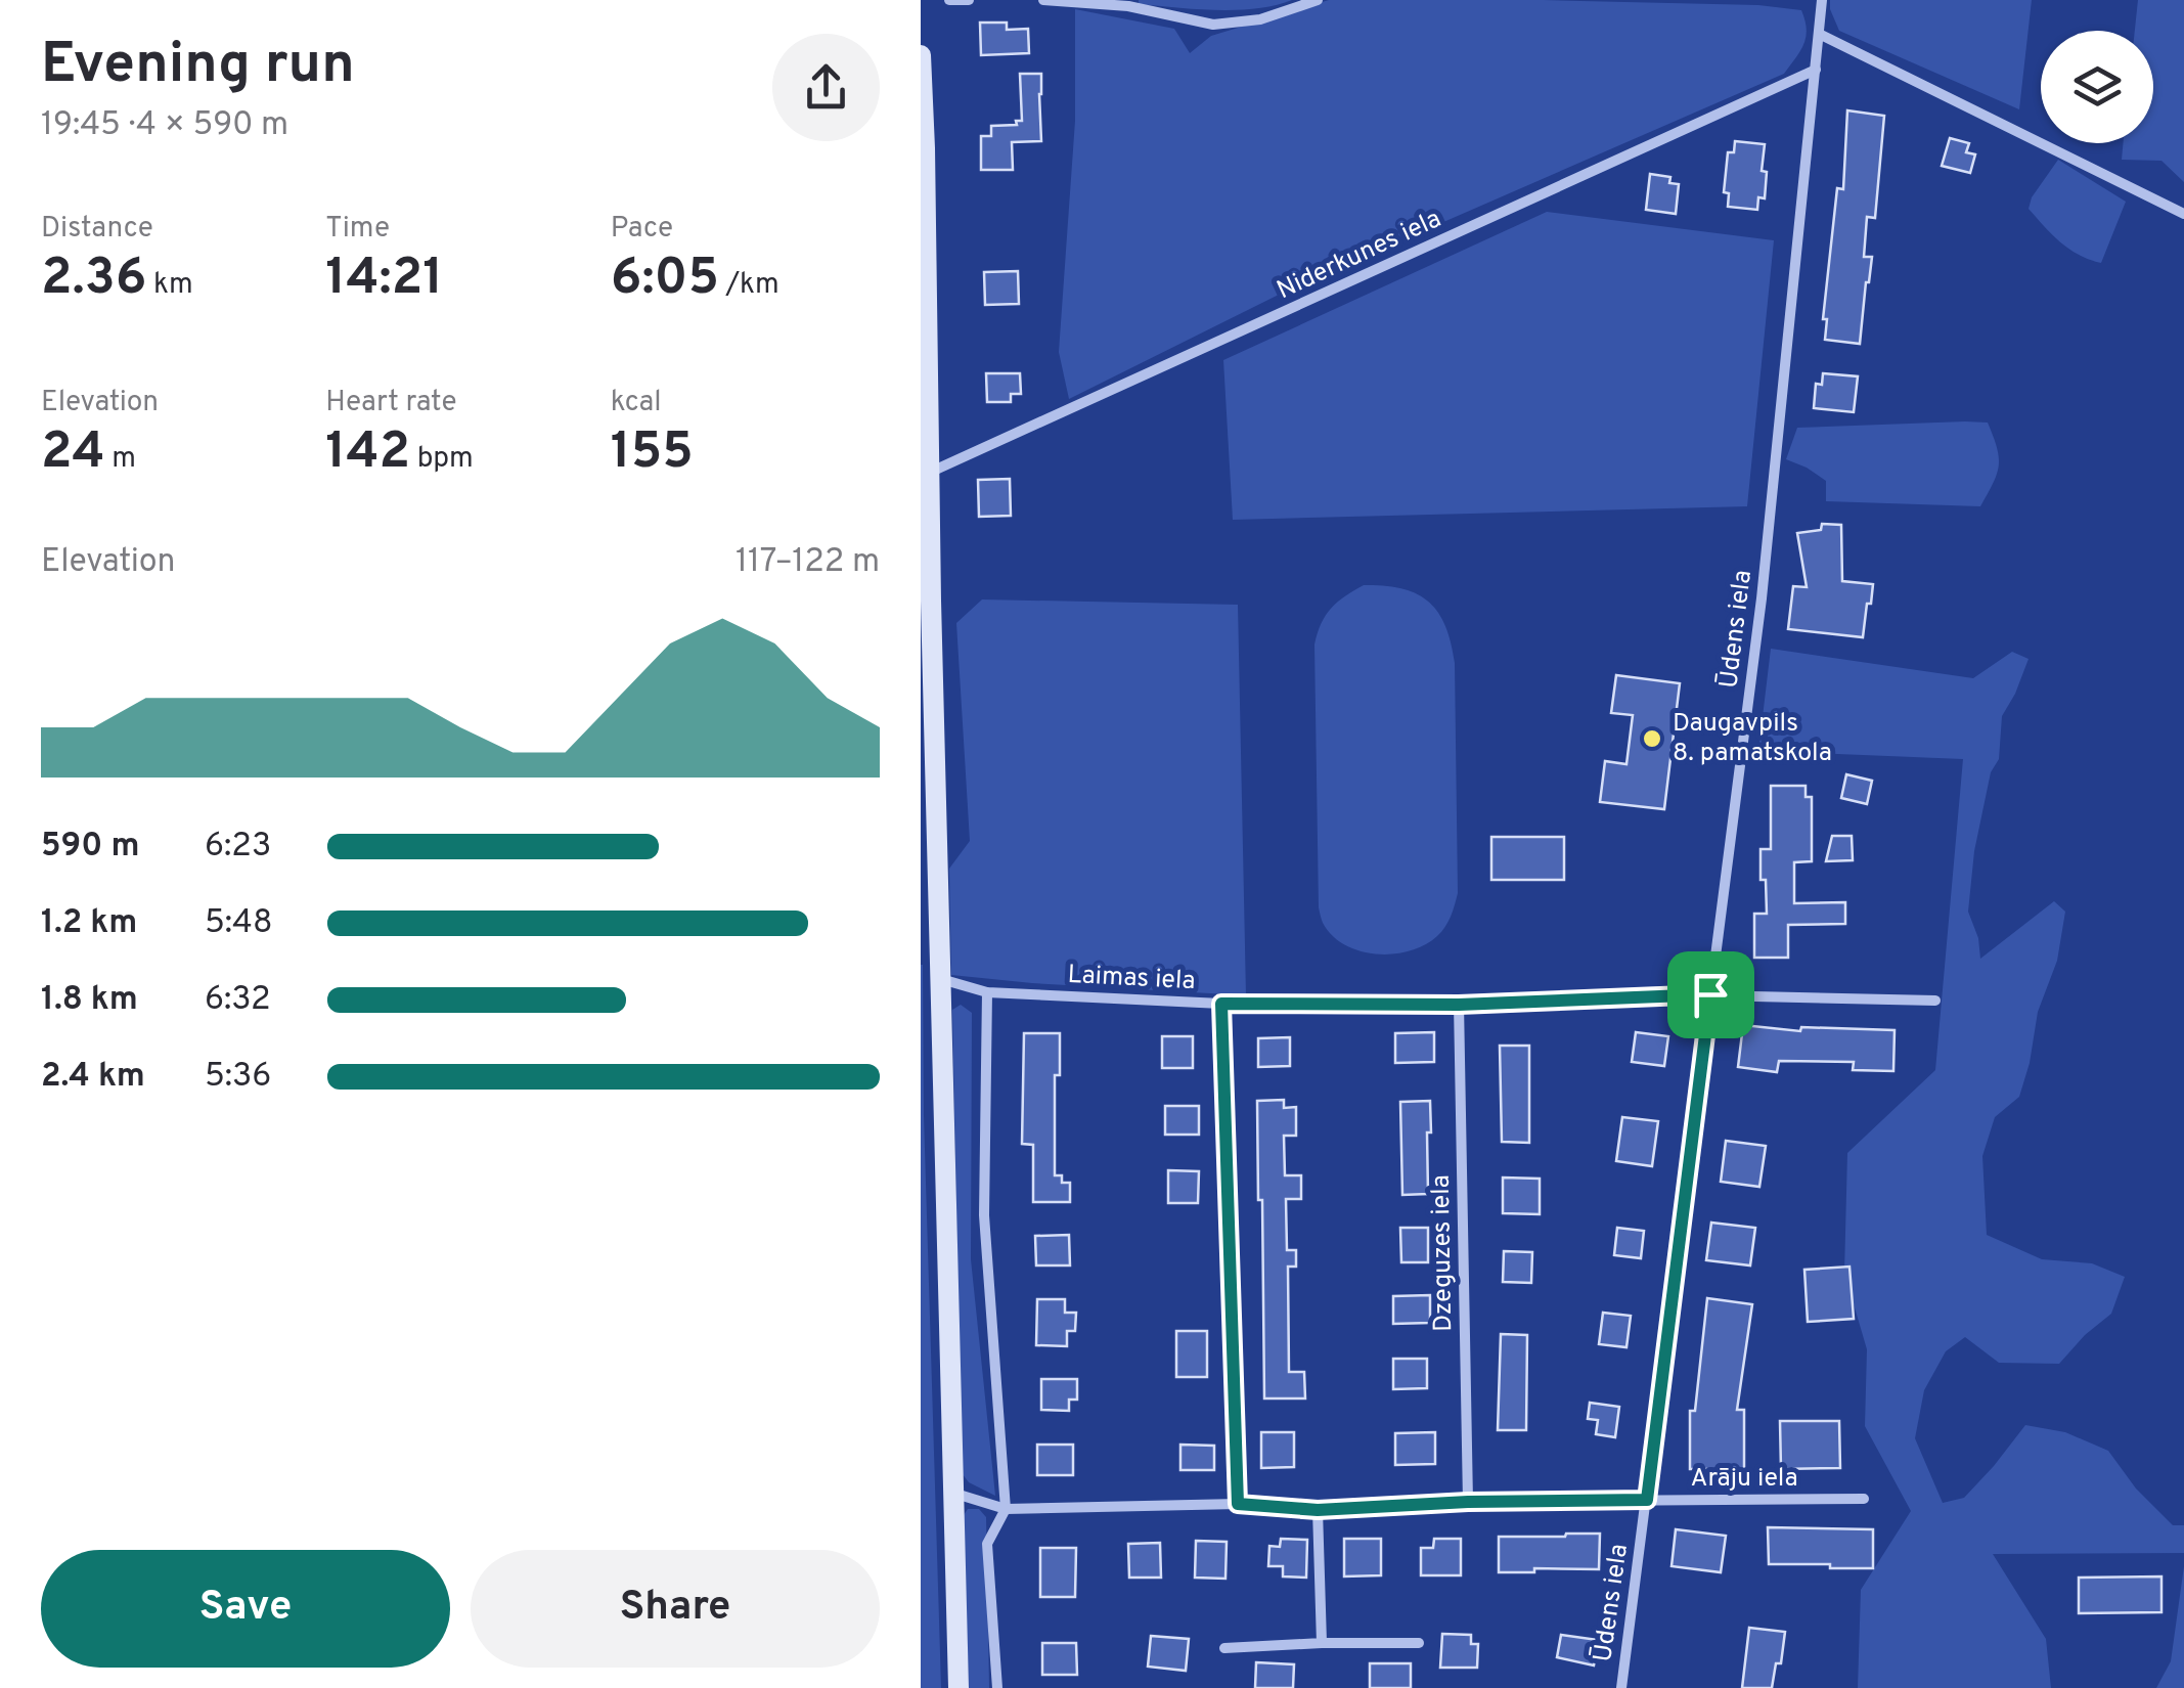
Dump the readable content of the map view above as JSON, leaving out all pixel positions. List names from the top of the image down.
{
  "streets": {
    "street": [
      "Niderkunes iela",
      "Ūdens iela",
      "Laimas iela",
      "Dzeguzes iela",
      "Arāju iela"
    ]
  },
  "crossings": [
    ["Niderkunes iela", "Ūdens iela"],
    ["Ūdens iela", "Laimas iela"],
    ["Ūdens iela", "Arāju iela"],
    ["Laimas iela", "Dzeguzes iela"],
    ["Dzeguzes iela", "Arāju iela"]
  ],
  "places": ["Daugavpils 8. pamatskola"],
  "page": {
    "heading": ["Evening run", "19:45 · 4 × 590 m"],
    "stats": [
      ["Distance", "2.36 km"],
      ["Time", "14:21"],
      ["Pace", "6:05 /km"],
      ["Elevation", "24 m"],
      ["Heart rate", "142 bpm"],
      ["kcal", "155"]
    ],
    "chart": ["Elevation", "117–122 m"],
    "list": [
      {
        "name": "590 m",
        "note": "6:23"
      },
      {
        "name": "1.2 km",
        "note": "5:48"
      },
      {
        "name": "1.8 km",
        "note": "6:32"
      },
      {
        "name": "2.4 km",
        "note": "5:36"
      }
    ],
    "buttons": ["Save", "Share"]
  }
}
